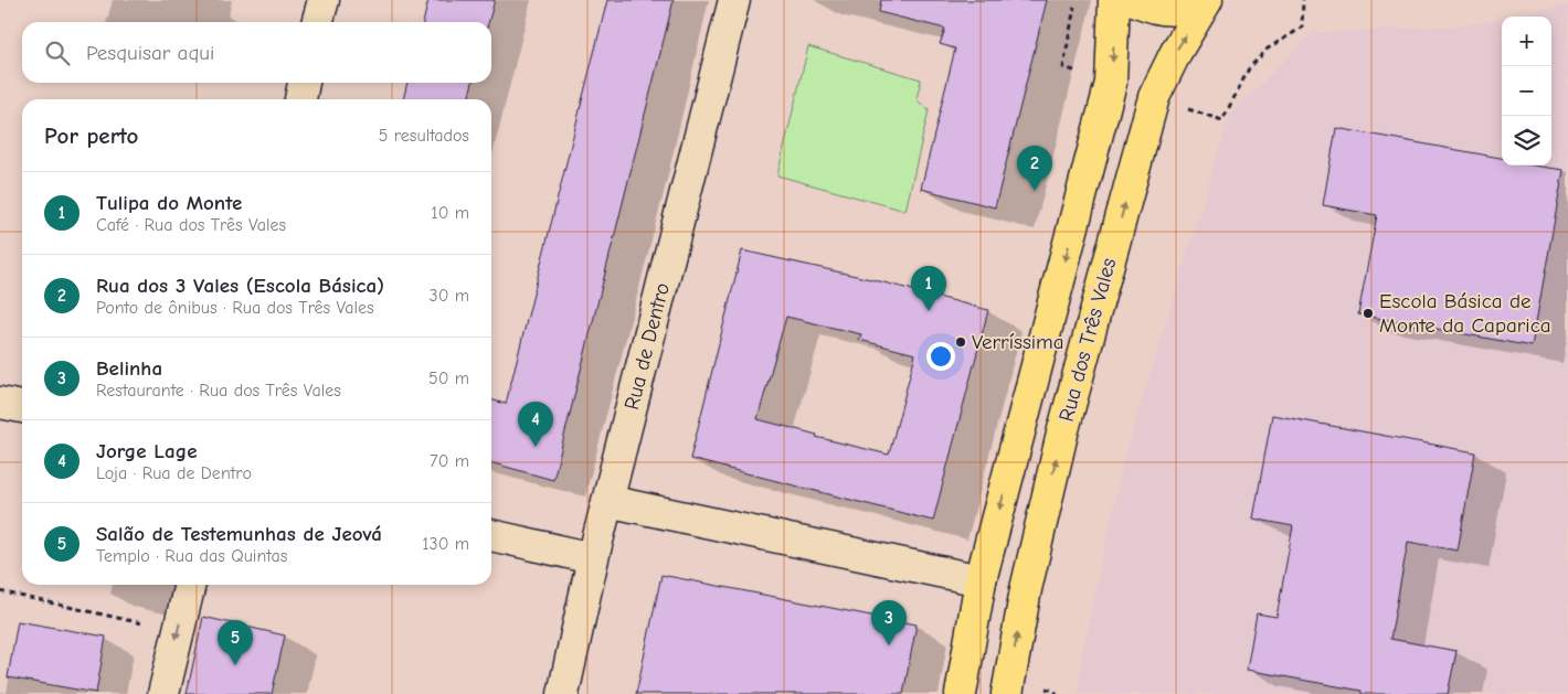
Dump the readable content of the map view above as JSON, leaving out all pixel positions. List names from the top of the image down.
{
  "streets": {
    "main road": ["Rua dos Três Vales"],
    "street": ["Rua de Dentro"]
  },
  "places": ["Escola Básica de Monte da Caparica", "Verríssima"],
  "page": {
    "map_buttons": ["+", "−"],
    "search": "Pesquisar aqui",
    "heading": ["Por perto", "5 resultados"],
    "pins": [
      "2",
      "1",
      "4",
      "3",
      "5"
    ],
    "list": [
      {
        "mark": "1",
        "name": "Tulipa do Monte",
        "note": "Café · Rua dos Três Vales",
        "value": "10 m"
      },
      {
        "mark": "2",
        "name": "Rua dos 3 Vales (Escola Básica)",
        "note": "Ponto de ônibus · Rua dos Três Vales",
        "value": "30 m"
      },
      {
        "mark": "3",
        "name": "Belinha",
        "note": "Restaurante · Rua dos Três Vales",
        "value": "50 m"
      },
      {
        "mark": "4",
        "name": "Jorge Lage",
        "note": "Loja · Rua de Dentro",
        "value": "70 m"
      },
      {
        "mark": "5",
        "name": "Salão de Testemunhas de Jeová",
        "note": "Templo · Rua das Quintas",
        "value": "130 m"
      }
    ]
  }
}
